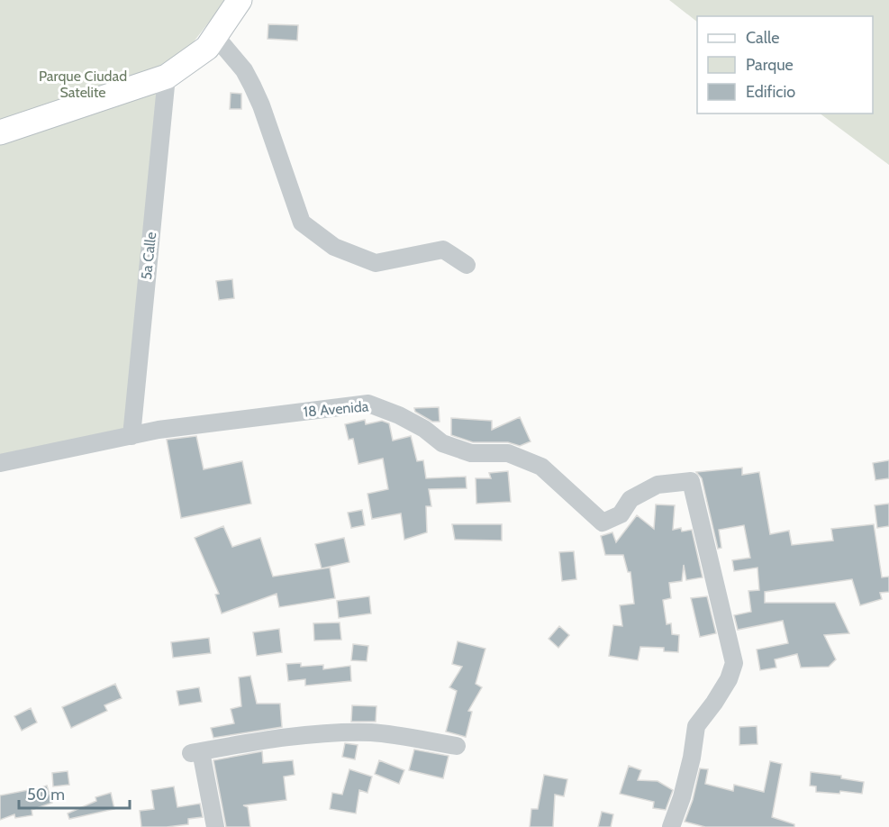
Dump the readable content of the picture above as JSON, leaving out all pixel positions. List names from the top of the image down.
{
  "streets": {
    "street": ["5a Calle", "18 Avenida"]
  },
  "crossings": [
    ["5a Calle", "18 Avenida"]
  ],
  "parks": ["Parque Ciudad Satelite"],
  "legend": ["Calle", "Parque", "Edificio"],
  "scale_bar": "50 m"
}
